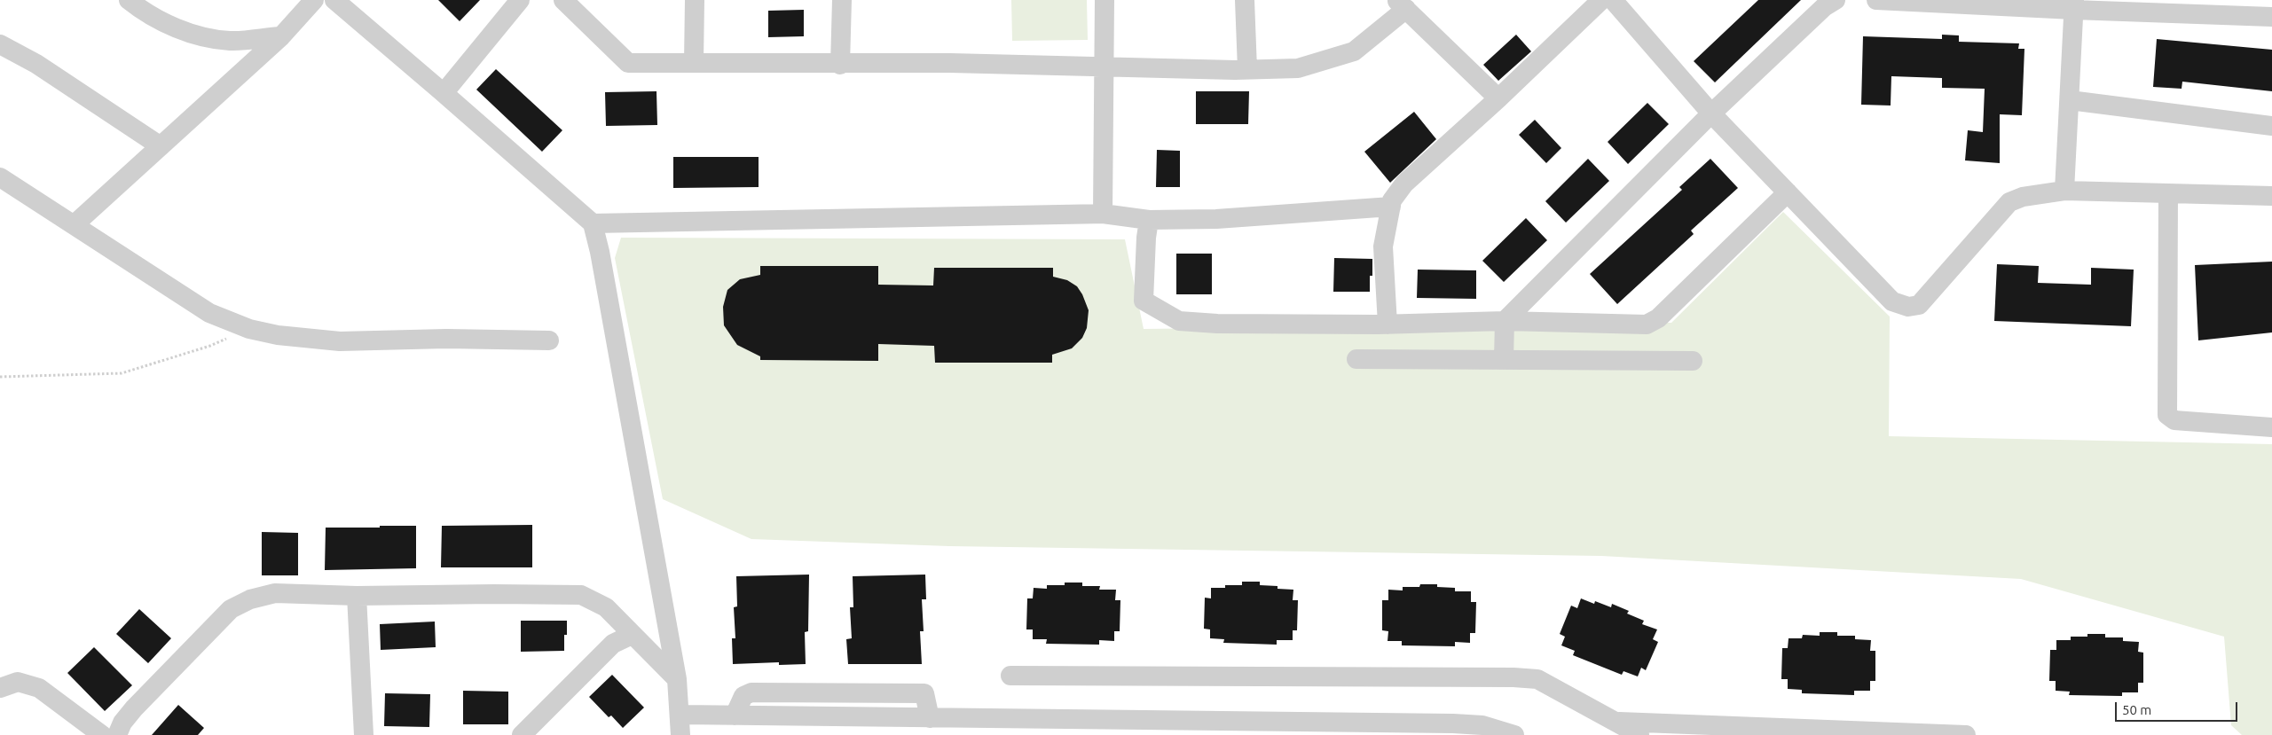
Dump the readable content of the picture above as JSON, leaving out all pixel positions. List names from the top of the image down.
{
  "scale_bar": "50 m"
}
